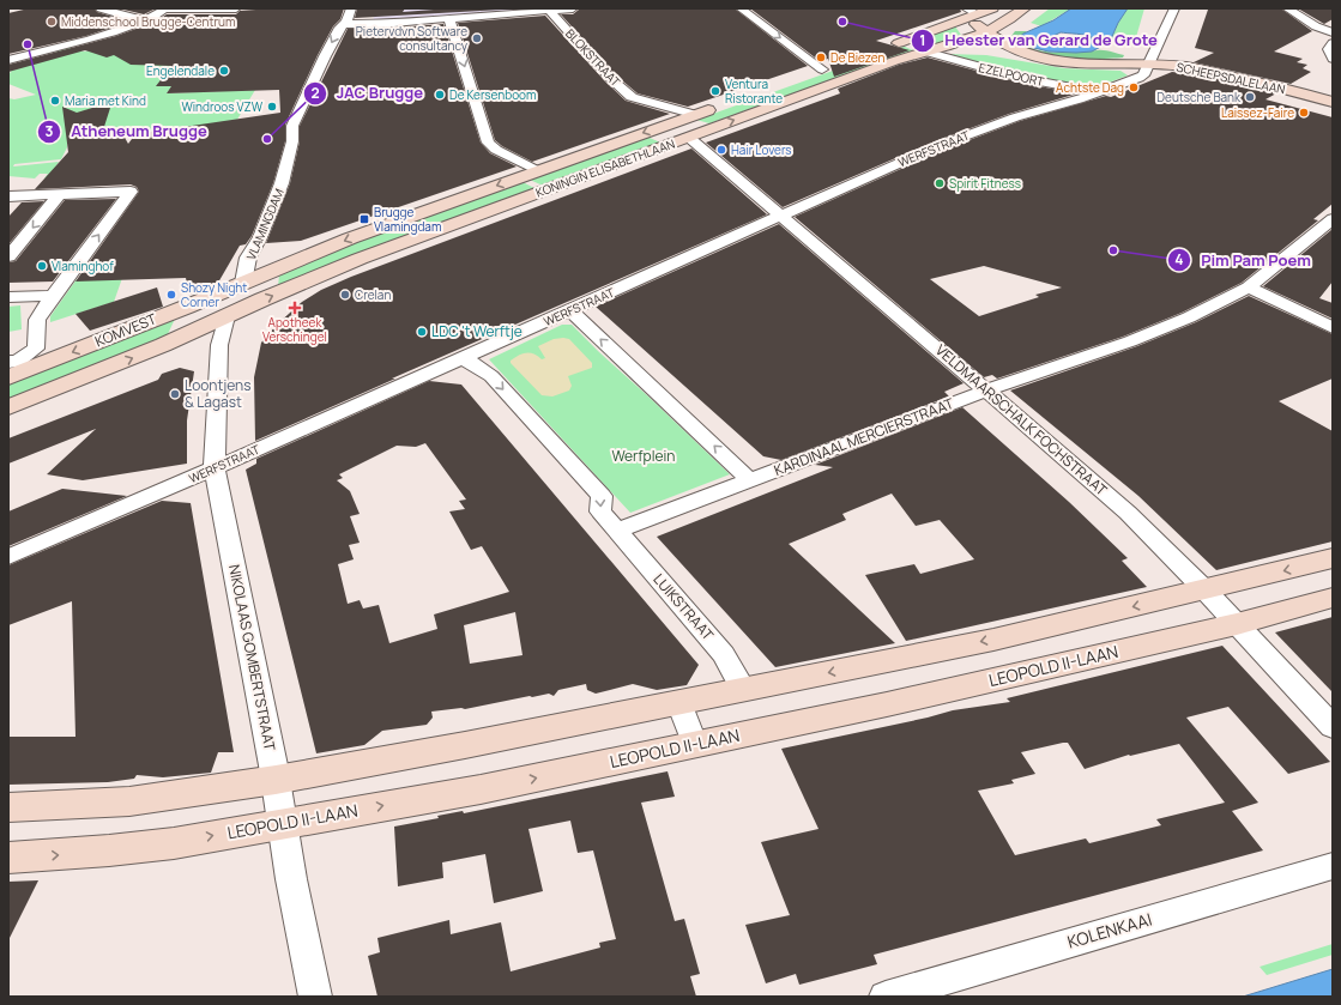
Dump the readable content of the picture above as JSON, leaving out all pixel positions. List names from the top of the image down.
{
  "streets": {
    "main road": [
      "SCHEEPSDALELAAN",
      "KONINGIN ELISABETHLAAN",
      "KOMVEST",
      "LEOPOLD II-LAAN"
    ],
    "street": [
      "BLOKSTRAAT",
      "EZELPOORT",
      "WERFSTRAAT",
      "VLAMINGDAM",
      "VELDMAARSCHALK FOCHSTRAAT",
      "KARDINAAL MERCIERSTRAAT",
      "LUIKSTRAAT",
      "NIKOLAAS GOMBERTSTRAAT",
      "KOLENKAAI"
    ]
  },
  "crossings": [
    ["BLOKSTRAAT", "KONINGIN ELISABETHLAAN"],
    ["EZELPOORT", "WERFSTRAAT"],
    ["EZELPOORT", "KONINGIN ELISABETHLAAN"],
    ["SCHEEPSDALELAAN", "WERFSTRAAT"],
    ["SCHEEPSDALELAAN", "KONINGIN ELISABETHLAAN"],
    ["WERFSTRAAT", "VELDMAARSCHALK FOCHSTRAAT"],
    ["WERFSTRAAT", "NIKOLAAS GOMBERTSTRAAT"],
    ["KONINGIN ELISABETHLAAN", "VLAMINGDAM"],
    ["KONINGIN ELISABETHLAAN", "KOMVEST"],
    ["KONINGIN ELISABETHLAAN", "VELDMAARSCHALK FOCHSTRAAT"],
    ["KONINGIN ELISABETHLAAN", "NIKOLAAS GOMBERTSTRAAT"],
    ["VLAMINGDAM", "KOMVEST"],
    ["KOMVEST", "NIKOLAAS GOMBERTSTRAAT"],
    ["VELDMAARSCHALK FOCHSTRAAT", "KARDINAAL MERCIERSTRAAT"],
    ["VELDMAARSCHALK FOCHSTRAAT", "LEOPOLD II-LAAN"],
    ["KARDINAAL MERCIERSTRAAT", "LUIKSTRAAT"],
    ["NIKOLAAS GOMBERTSTRAAT", "LEOPOLD II-LAAN"]
  ],
  "one_way": ["VLAMINGDAM"],
  "parks": ["Werfplein"],
  "places": {
    "other": [
      "Middenschool Brugge-Centrum",
      "Heester van Gerard de Grote",
      "Pietervdvn Software consultancy",
      "Atheneum Brugge",
      "De Biezen",
      "Engelendale",
      "Achtste Dag",
      "Ventura Ristorante",
      "De Kersenboom",
      "Deutsche Bank",
      "Maria met Kind",
      "Windroos VZW",
      "Laissez-Faire",
      "JAC Brugge",
      "Hair Lovers",
      "Spirit Fitness",
      "Pim Pam Poem",
      "Vlaminghof",
      "Shozy Night Corner",
      "Crelan",
      "LDC 't Werftje",
      "Loontjens & Lagast"
    ],
    "transit": ["Brugge Vlamingdam"],
    "health": ["Apotheek Verschingel"]
  }
}
